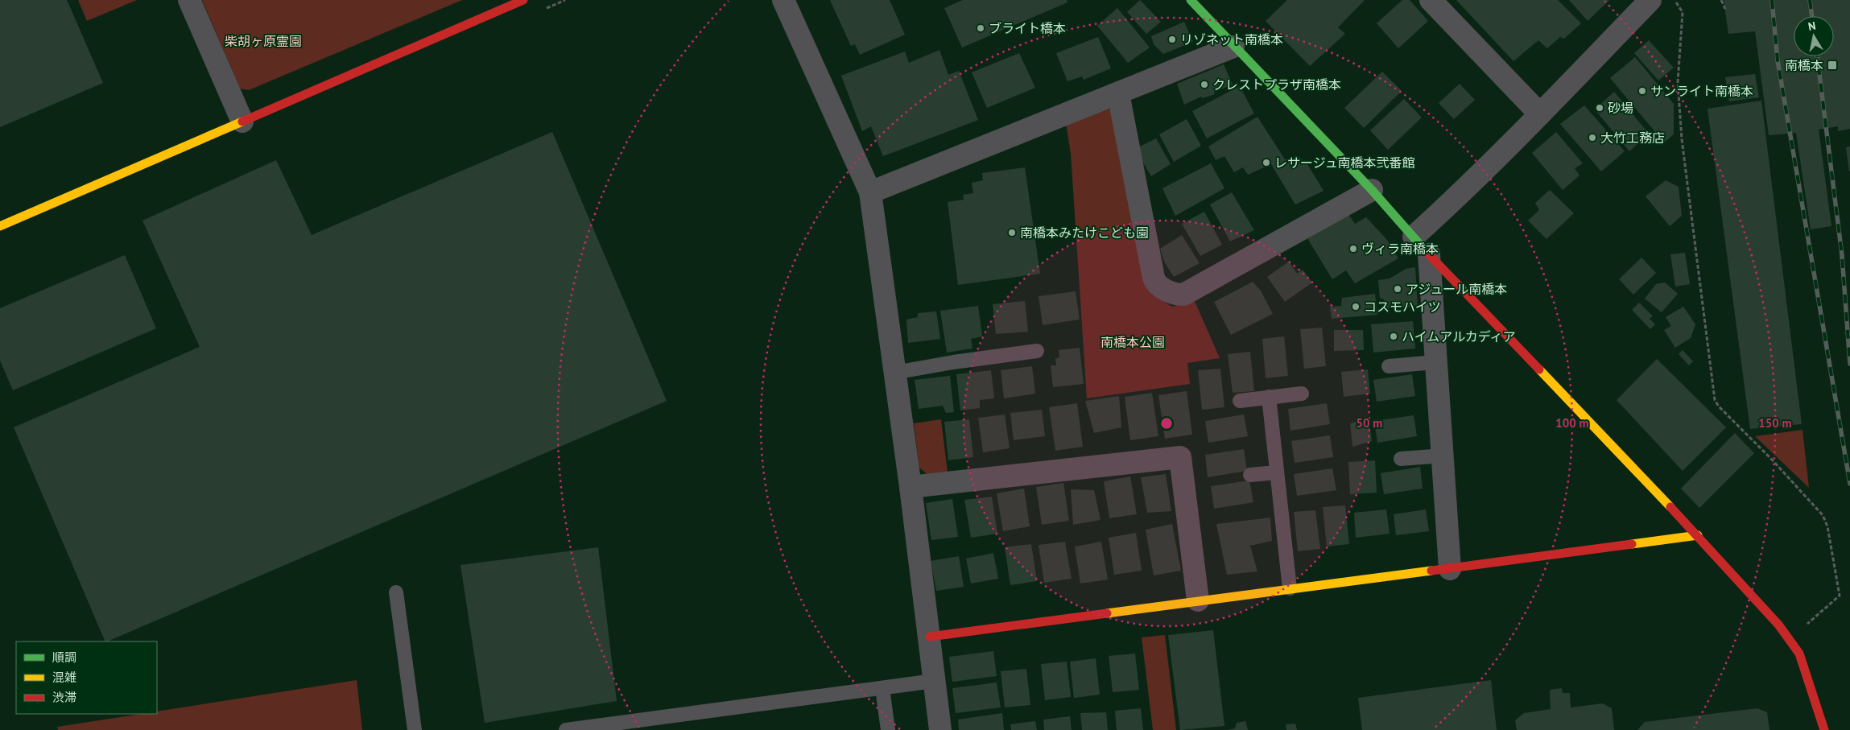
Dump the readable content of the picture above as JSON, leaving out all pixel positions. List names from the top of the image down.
{
  "parks": ["柴胡ヶ原霊園", "南橋本公園"],
  "places": {
    "other": [
      "ブライト橋本",
      "リゾネット南橋本",
      "クレストプラザ南橋本",
      "サンライト南橋本",
      "砂場",
      "大竹工務店",
      "レサージュ南橋本弐番館",
      "南橋本みたけこども園",
      "ヴィラ南橋本",
      "アジュール南橋本",
      "コスモハイツ",
      "ハイムアルカディア"
    ],
    "transit": ["南橋本"]
  },
  "legend": ["順調", "混雑", "渋滞"],
  "north": "top",
  "rings": ["50 m", "100 m", "150 m"]
}
